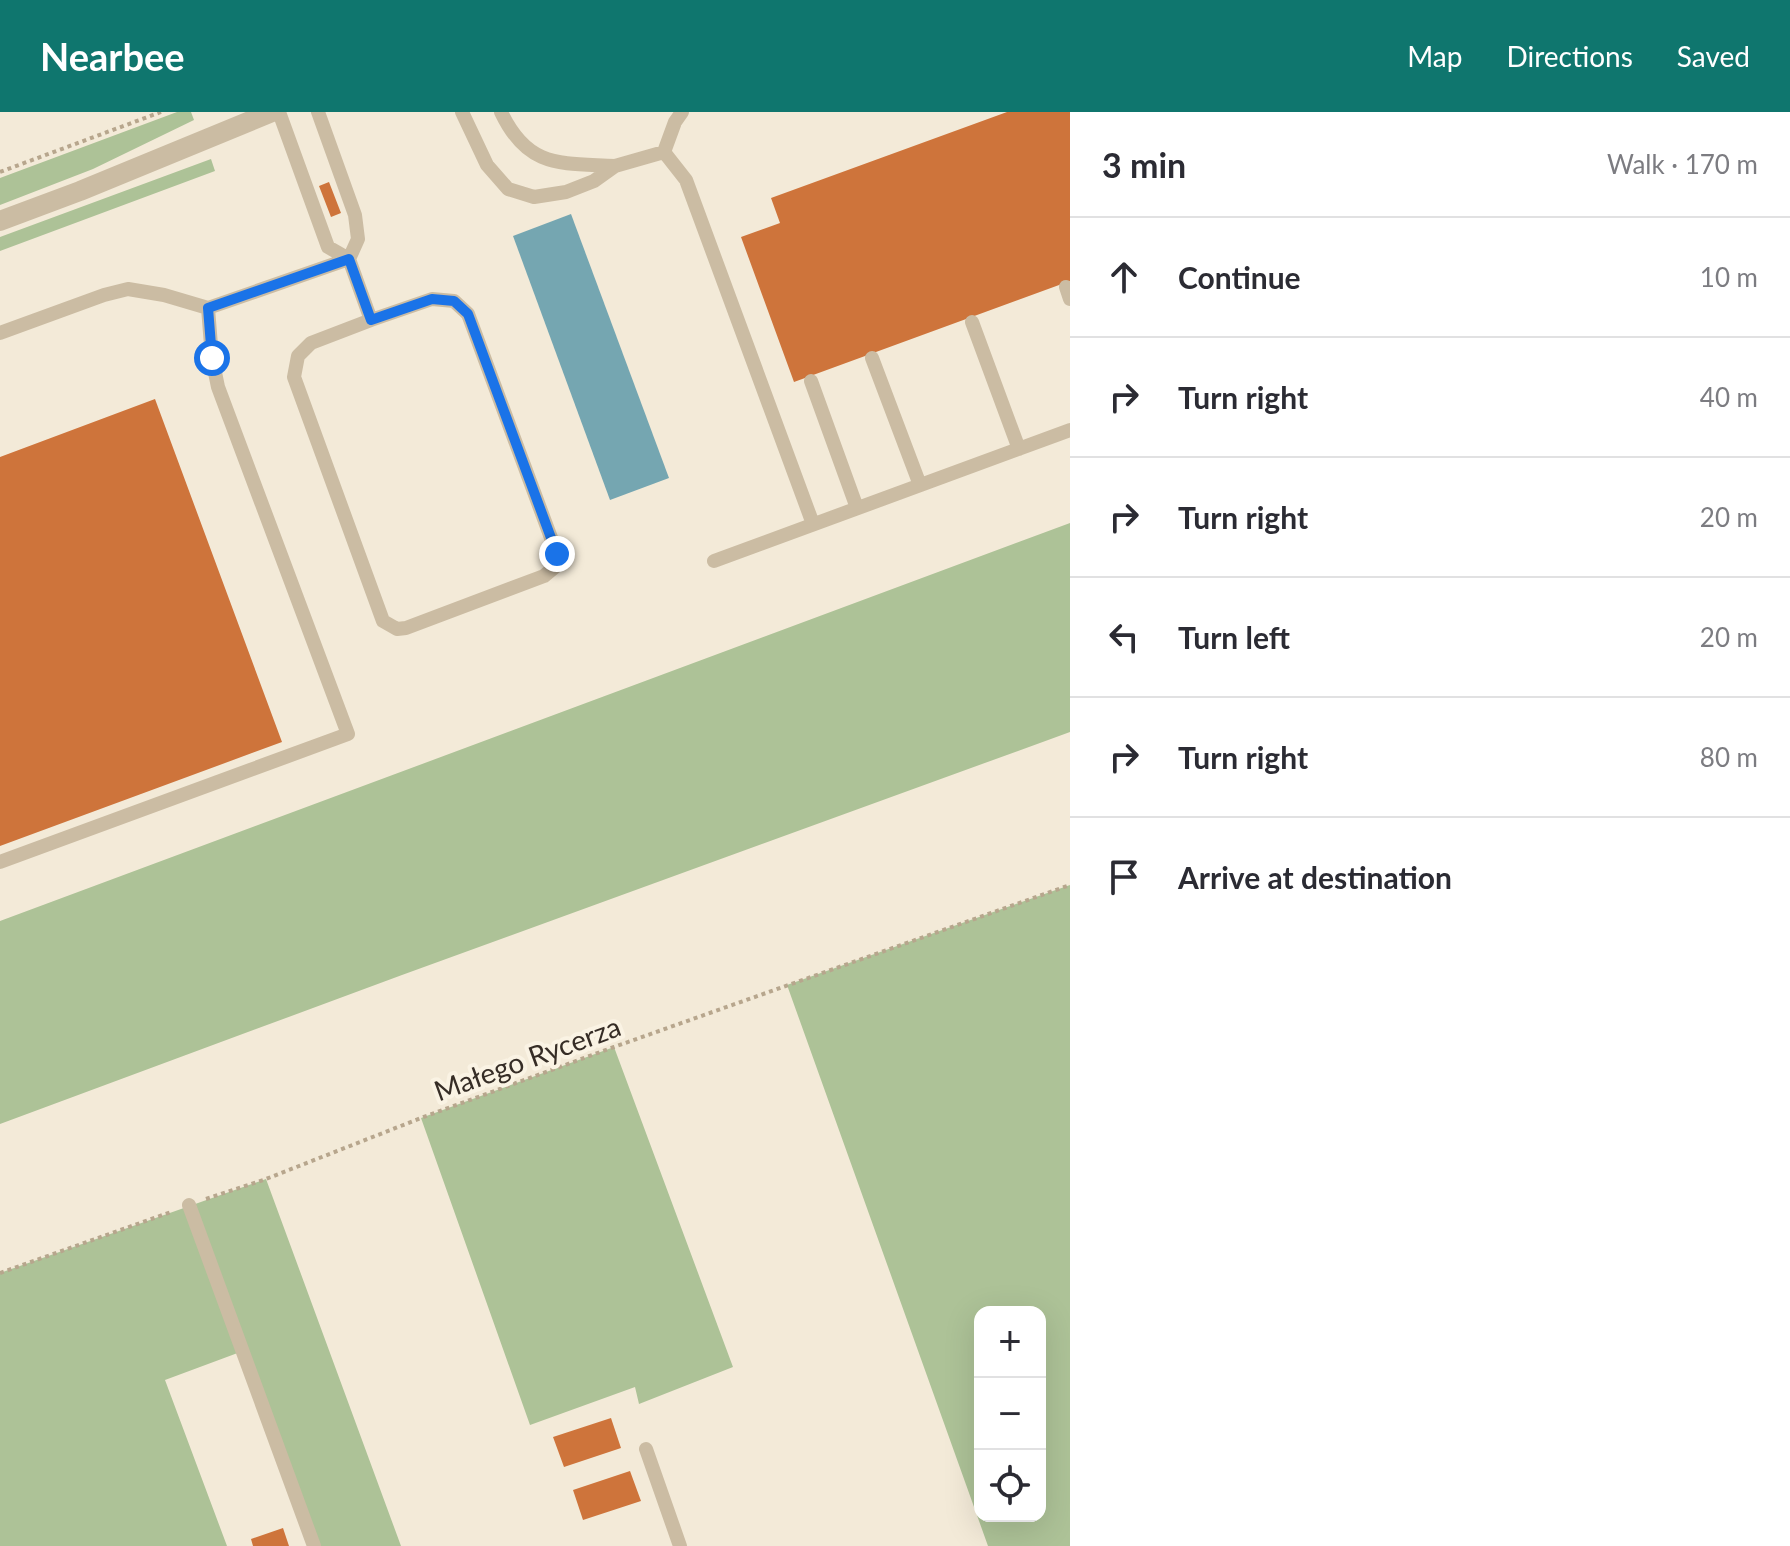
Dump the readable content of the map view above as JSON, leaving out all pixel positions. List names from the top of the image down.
{
  "streets": {
    "path": ["Małego Rycerza"]
  },
  "page": {
    "header": "Nearbee",
    "nav": ["Map", "Directions", "Saved"],
    "heading": ["3 min", "Walk · 170 m"],
    "list": [
      ["Continue", "10 m"],
      ["Turn right", "40 m"],
      ["Turn right", "20 m"],
      ["Turn left", "20 m"],
      ["Turn right", "80 m"],
      "Arrive at destination"
    ],
    "map_buttons": ["+", "−"]
  }
}
